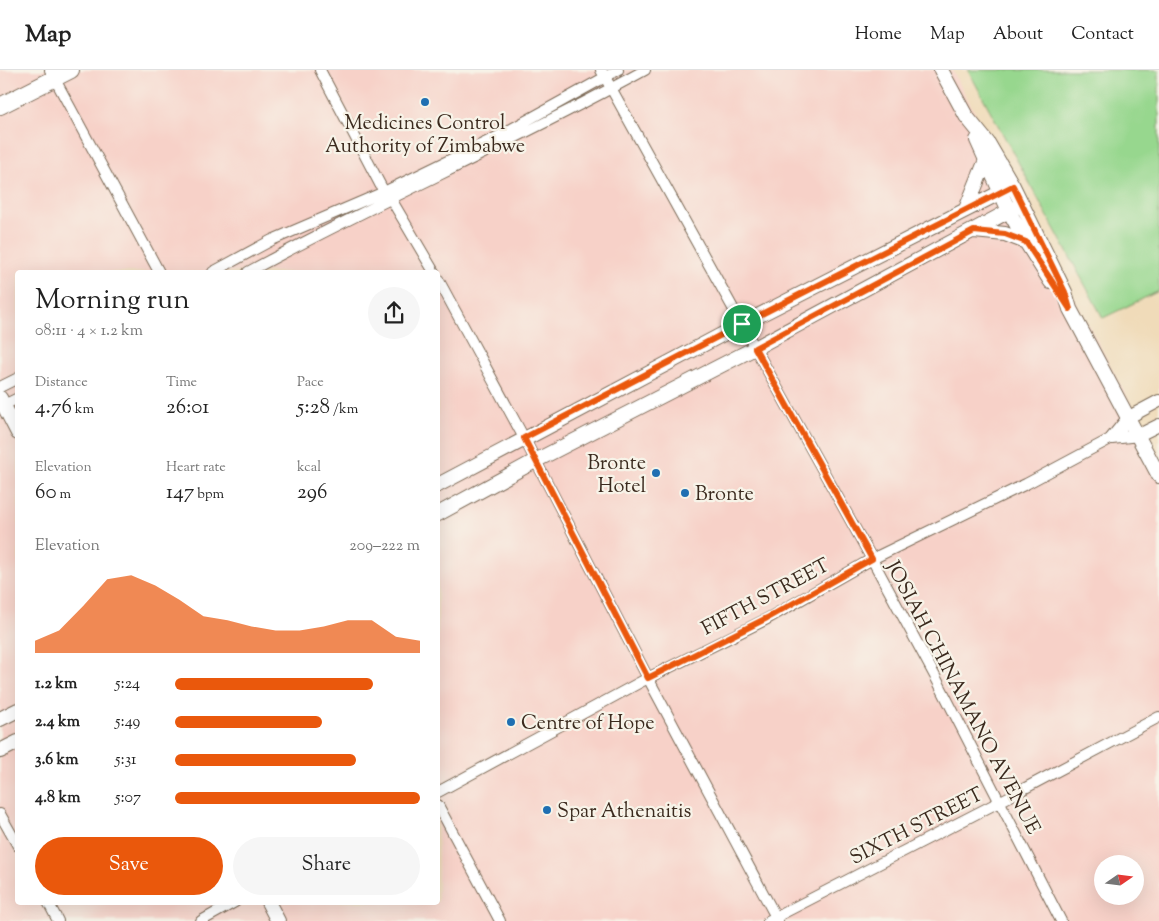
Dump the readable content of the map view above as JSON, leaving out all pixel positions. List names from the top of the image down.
{
  "streets": {
    "street": ["FIFTH STREET", "JOSIAH CHINAMANO AVENUE", "SIXTH STREET"]
  },
  "crossings": [
    ["FIFTH STREET", "JOSIAH CHINAMANO AVENUE"],
    ["JOSIAH CHINAMANO AVENUE", "SIXTH STREET"]
  ],
  "places": [
    "Medicines Control Authority of Zimbabwe",
    "Bronte Hotel",
    "Bronte",
    "Centre of Hope",
    "Spar Athenaitis"
  ],
  "north": "right",
  "page": {
    "header": "Map",
    "nav": [
      "Home",
      "Map",
      "About",
      "Contact"
    ],
    "heading": ["Morning run", "08:11 · 4 × 1.2 km"],
    "stats": [
      ["Distance", "4.76 km"],
      ["Time", "26:01"],
      ["Pace", "5:28 /km"],
      ["Elevation", "60 m"],
      ["Heart rate", "147 bpm"],
      ["kcal", "296"]
    ],
    "chart": ["Elevation", "209–222 m"],
    "list": [
      {
        "name": "1.2 km",
        "note": "5:24"
      },
      {
        "name": "2.4 km",
        "note": "5:49"
      },
      {
        "name": "3.6 km",
        "note": "5:31"
      },
      {
        "name": "4.8 km",
        "note": "5:07"
      }
    ],
    "buttons": ["Save", "Share"]
  }
}
